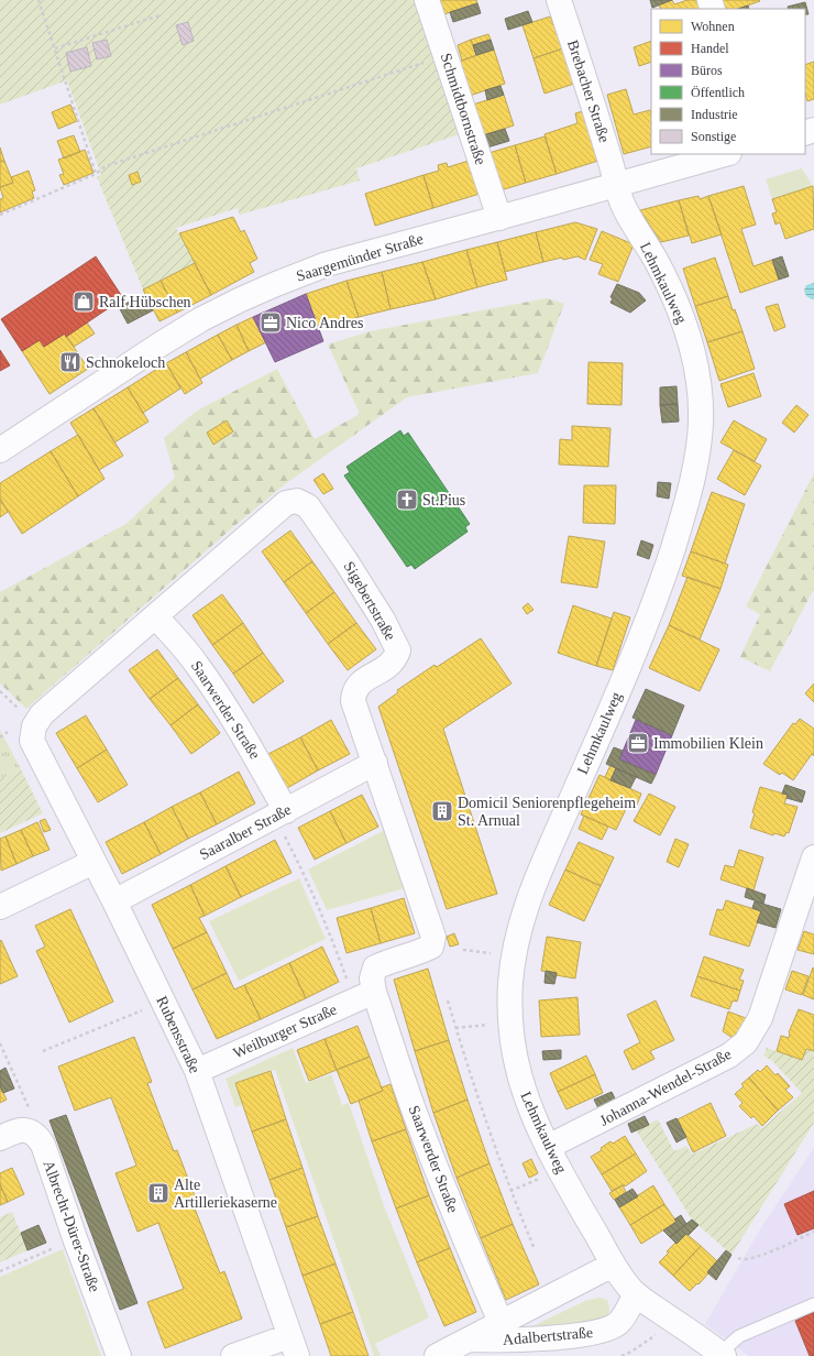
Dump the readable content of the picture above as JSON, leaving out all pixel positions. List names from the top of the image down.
{
  "streets": {
    "street": [
      "Brebacher Straße",
      "Schmidtbornstraße",
      "Saargemünder Straße",
      "Lehmkaulweg",
      "Sigebertstraße",
      "Saarwerder Straße",
      "Saaralber Straße",
      "Weilburger Straße",
      "Rubensstraße",
      "Johanna-Wendel-Straße",
      "Albrecht-Dürer-Straße",
      "Adalbertstraße"
    ]
  },
  "crossings": [
    ["Brebacher Straße", "Saargemünder Straße"],
    ["Brebacher Straße", "Lehmkaulweg"],
    ["Schmidtbornstraße", "Saargemünder Straße"],
    ["Saargemünder Straße", "Lehmkaulweg"],
    ["Lehmkaulweg", "Johanna-Wendel-Straße"],
    ["Lehmkaulweg", "Adalbertstraße"],
    ["Sigebertstraße", "Saarwerder Straße"],
    ["Sigebertstraße", "Saaralber Straße"],
    ["Sigebertstraße", "Weilburger Straße"],
    ["Sigebertstraße", "Rubensstraße"],
    ["Saarwerder Straße", "Saaralber Straße"],
    ["Saarwerder Straße", "Weilburger Straße"],
    ["Saarwerder Straße", "Adalbertstraße"],
    ["Saaralber Straße", "Rubensstraße"],
    ["Weilburger Straße", "Rubensstraße"]
  ],
  "places": {
    "shop": ["Ralf Hübschen"],
    "office": ["Nico Andres", "Immobilien Klein"],
    "restaurant": ["Schnokeloch"],
    "church": ["St.Pius"],
    "building": ["Domicil Seniorenpflegeheim St. Arnual", "Alte Artilleriekaserne"]
  },
  "legend": [
    "Wohnen",
    "Handel",
    "Büros",
    "Öffentlich",
    "Industrie",
    "Sonstige"
  ]
}
